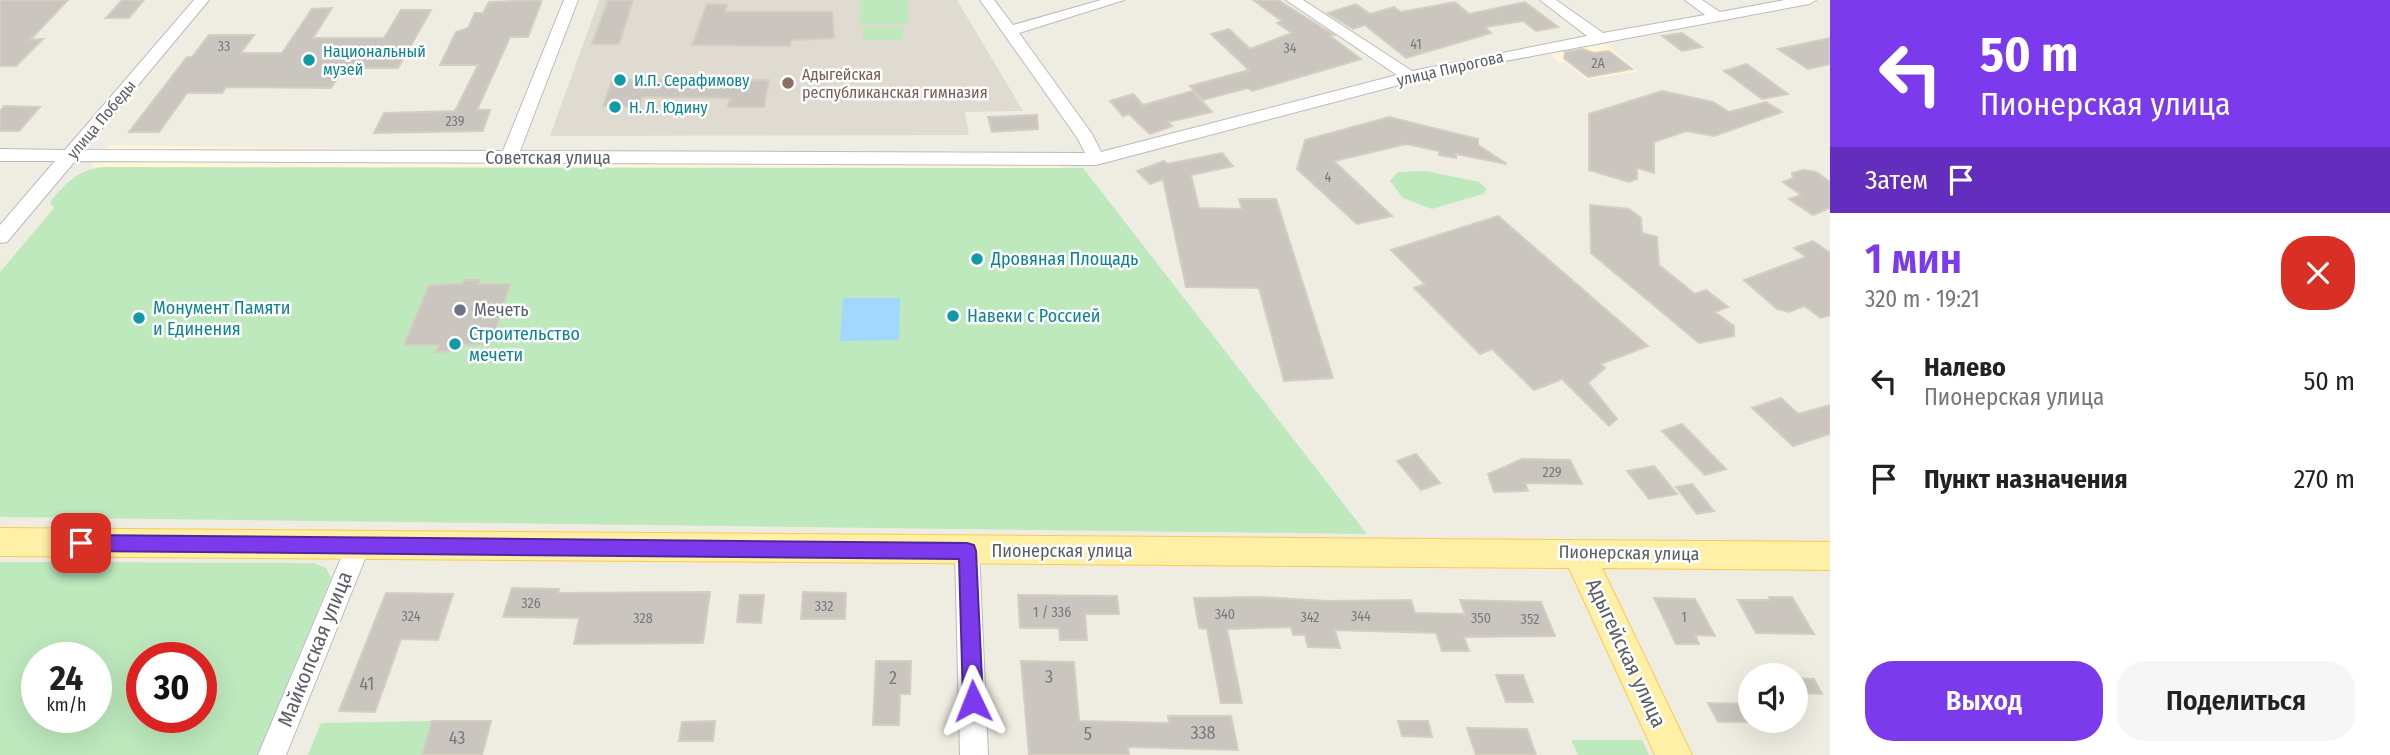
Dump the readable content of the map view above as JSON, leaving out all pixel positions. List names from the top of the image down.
{
  "streets": {
    "main road": ["Пионерская улица", "Адыгейская улица"],
    "street": [
      "улица Пирогова",
      "улица Победы",
      "Советская улица",
      "Майкопская улица"
    ]
  },
  "crossings": [
    ["улица Пирогова", "Советская улица"],
    ["улица Победы", "Советская улица"],
    ["Пионерская улица", "Майкопская улица"],
    ["Пионерская улица", "Адыгейская улица"]
  ],
  "places": [
    "Национальный музей",
    "И.П. Серафимову",
    "Адыгейская республиканская гимназия",
    "Н. Л. Юдину",
    "Дровяная Площадь",
    "Мечеть",
    "Навеки с Россией",
    "Монумент Памяти и Единения",
    "Строительство мечети"
  ],
  "house_numbers": [
    "41",
    "33",
    "34",
    "2А",
    "239",
    "4",
    "229",
    "326",
    "332",
    "1 / 336",
    "340",
    "324",
    "344",
    "342",
    "1",
    "328",
    "350",
    "352",
    "3",
    "2",
    "41",
    "338",
    "5",
    "43"
  ],
  "page": {
    "turn": ["50 m", "Пионерская улица"],
    "then": "Затем",
    "heading": ["1 мин", "320 m · 19:21"],
    "list": [
      {
        "name": "Налево",
        "note": "Пионерская улица",
        "value": "50 m"
      },
      {
        "name": "Пункт назначения",
        "value": "270 m"
      }
    ],
    "speed": "24 km/h",
    "limit": "30",
    "buttons": ["Выход", "Поделиться"]
  }
}
